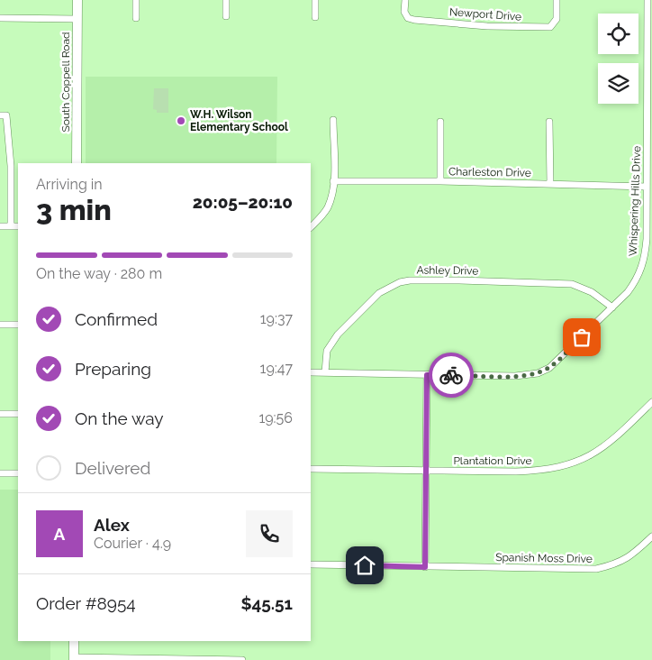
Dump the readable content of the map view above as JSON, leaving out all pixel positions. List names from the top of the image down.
{
  "streets": {
    "street": [
      "Newport Drive",
      "South Coppell Road",
      "Charleston Drive",
      "Whispering Hills Drive",
      "Ashley Drive",
      "Plantation Drive",
      "Spanish Moss Drive"
    ]
  },
  "crossings": [
    ["Charleston Drive", "Whispering Hills Drive"],
    ["Whispering Hills Drive", "Ashley Drive"]
  ],
  "places": ["W.H. Wilson Elementary School"],
  "page": {
    "heading": ["3 min", "Arriving in", "20:05–20:10"],
    "panel": [
      "Alex",
      "Courier · 4.9",
      "Order #8954",
      "$45.51"
    ],
    "bar": "On the way · 280 m",
    "list": [
      ["Confirmed", "19:37"],
      ["Preparing", "19:47"],
      ["On the way", "19:56"],
      "Delivered"
    ],
    "round": "A"
  }
}
